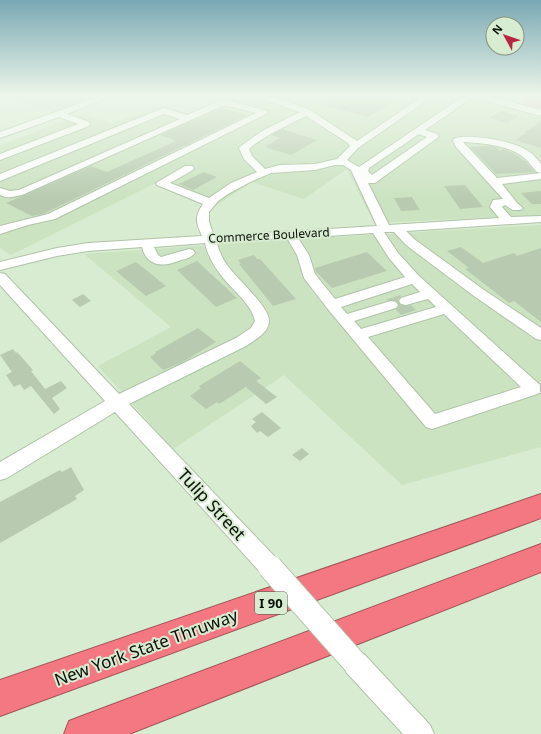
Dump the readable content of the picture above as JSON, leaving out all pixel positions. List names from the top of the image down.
{
  "streets": {
    "highway": ["I 90", "New York State Thruway"],
    "street": ["Commerce Boulevard", "Tulip Street"]
  },
  "north": "top left"
}
